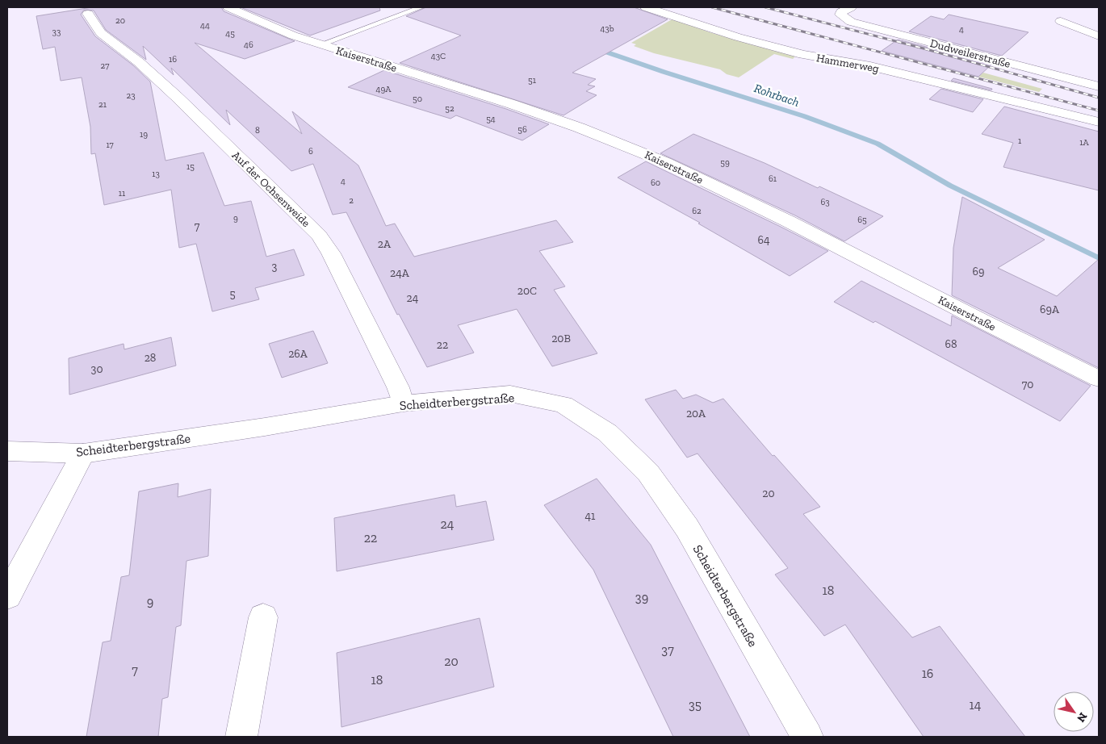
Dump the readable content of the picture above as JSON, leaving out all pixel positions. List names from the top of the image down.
{
  "streets": {
    "street": [
      "Dudweilerstraße",
      "Kaiserstraße",
      "Hammerweg",
      "Auf der Ochsenweide",
      "Scheidterbergstraße"
    ]
  },
  "crossings": [
    ["Auf der Ochsenweide", "Scheidterbergstraße"]
  ],
  "water": ["Rohrbach"],
  "house_numbers": [
    "20",
    "44",
    "43b",
    "4",
    "33",
    "45",
    "46",
    "43C",
    "16",
    "27",
    "51",
    "49A",
    "23",
    "50",
    "21",
    "52",
    "54",
    "56",
    "8",
    "19",
    "1",
    "1A",
    "17",
    "6",
    "59",
    "15",
    "13",
    "61",
    "4",
    "60",
    "11",
    "2",
    "63",
    "62",
    "9",
    "65",
    "7",
    "64",
    "2A",
    "3",
    "69",
    "24A",
    "20C",
    "5",
    "24",
    "69A",
    "20B",
    "68",
    "22",
    "26A",
    "28",
    "30",
    "70",
    "20A",
    "20",
    "41",
    "24",
    "22",
    "18",
    "39",
    "9",
    "37",
    "20",
    "7",
    "16",
    "18",
    "35",
    "14"
  ],
  "north": "bottom right"
}
